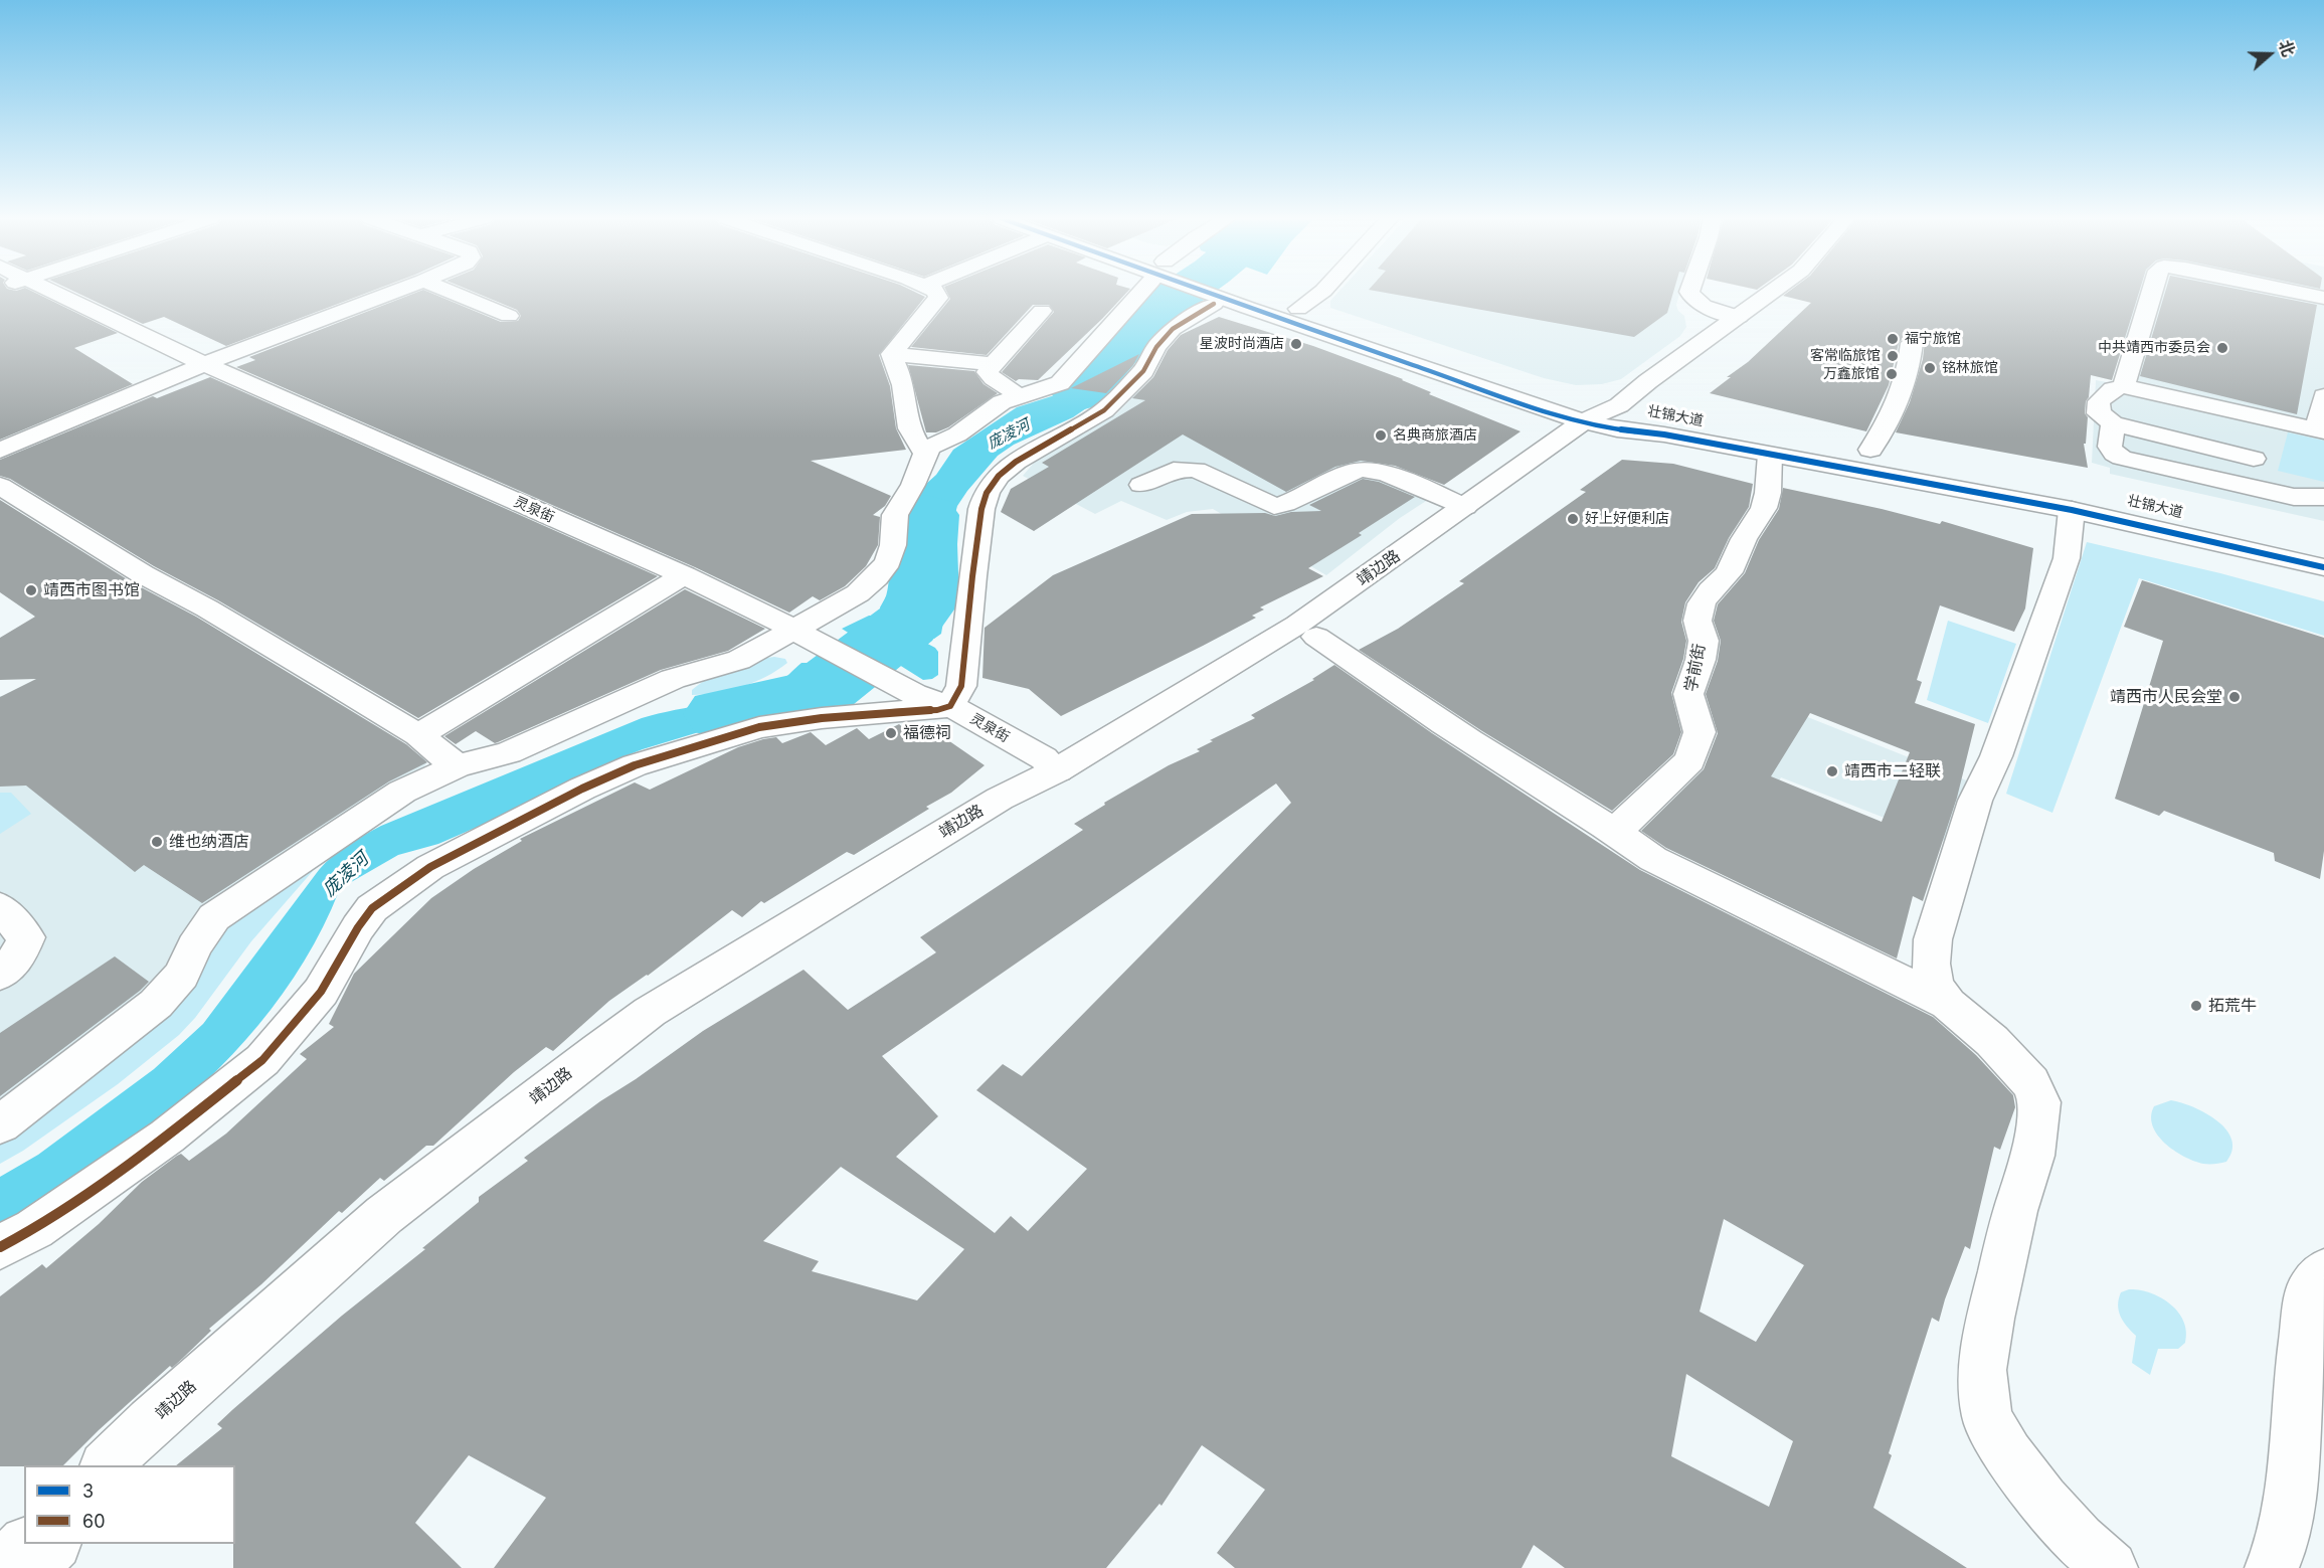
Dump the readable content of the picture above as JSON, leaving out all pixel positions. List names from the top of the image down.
{
  "streets": {
    "street": [
      "壮锦大道",
      "灵泉街",
      "靖边路",
      "学前街"
    ]
  },
  "crossings": [
    ["壮锦大道", "靖边路"],
    ["壮锦大道", "学前街"],
    ["灵泉街", "靖边路"]
  ],
  "water": ["庞凌河"],
  "places": [
    "福宁旅馆",
    "星波时尚酒店",
    "中共靖西市委员会",
    "客常临旅馆",
    "铭林旅馆",
    "万鑫旅馆",
    "名典商旅酒店",
    "好上好便利店",
    "靖西市图书馆",
    "靖西市人民会堂",
    "福德祠",
    "靖西市二轻联",
    "维也纳酒店",
    "拓荒牛"
  ],
  "lines": ["transit line 3", "transit line 60"],
  "legend": ["3", "60"],
  "north": "right"
}
